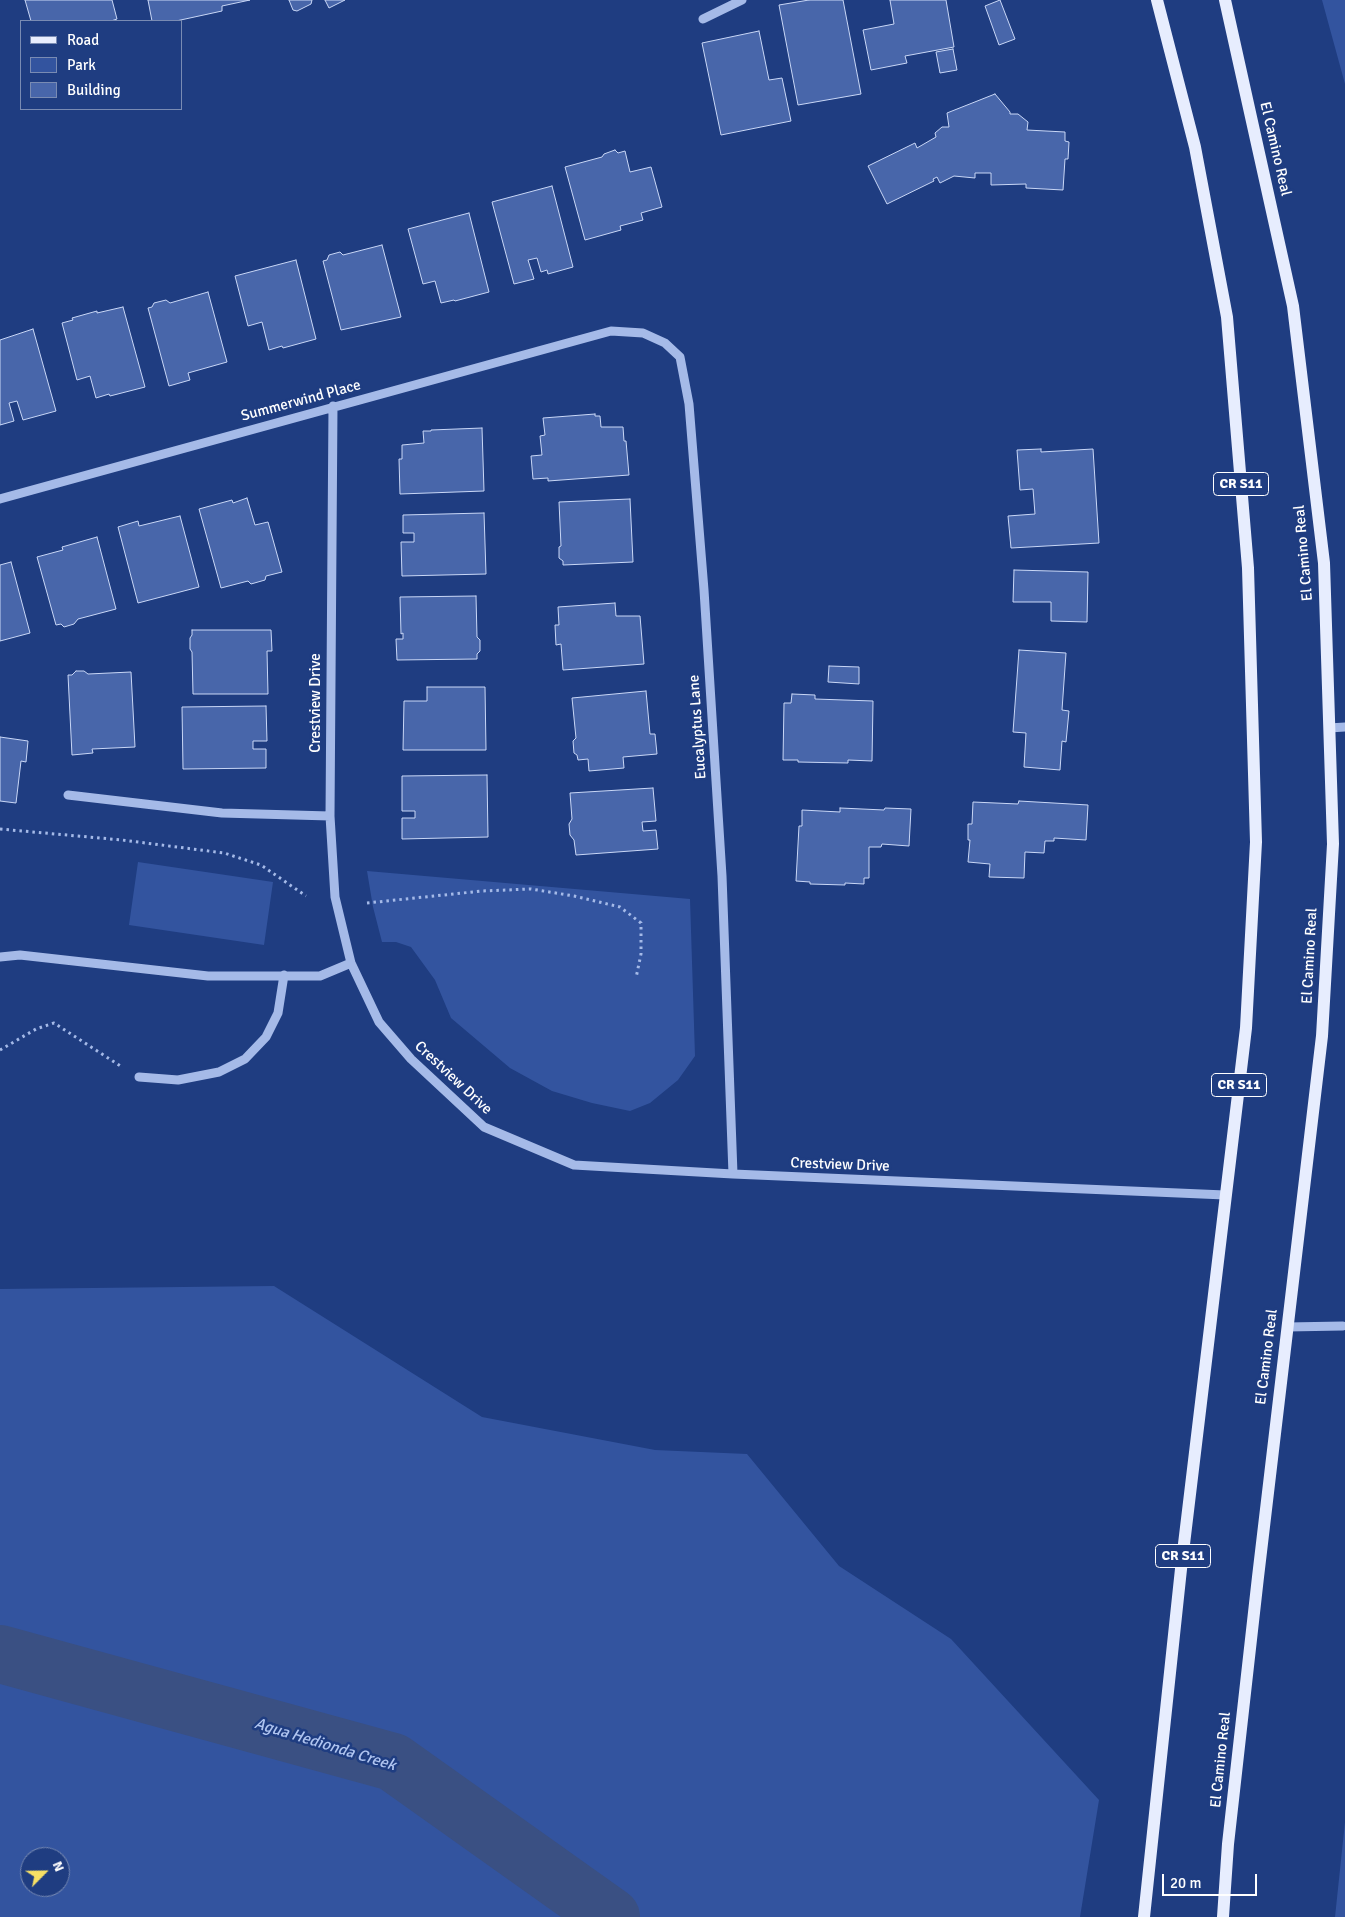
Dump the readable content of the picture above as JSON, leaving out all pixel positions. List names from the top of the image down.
{
  "streets": {
    "main road": ["El Camino Real", "CR S11"],
    "street": ["Summerwind Place", "Crestview Drive", "Eucalyptus Lane"]
  },
  "crossings": [
    ["Summerwind Place", "Crestview Drive"],
    ["Summerwind Place", "Eucalyptus Lane"],
    ["CR S11", "Crestview Drive"],
    ["Crestview Drive", "Eucalyptus Lane"]
  ],
  "water": ["Agua Hedionda Creek"],
  "legend": ["Road", "Park", "Building"],
  "scale_bar": "20 m",
  "north": "top right"
}
